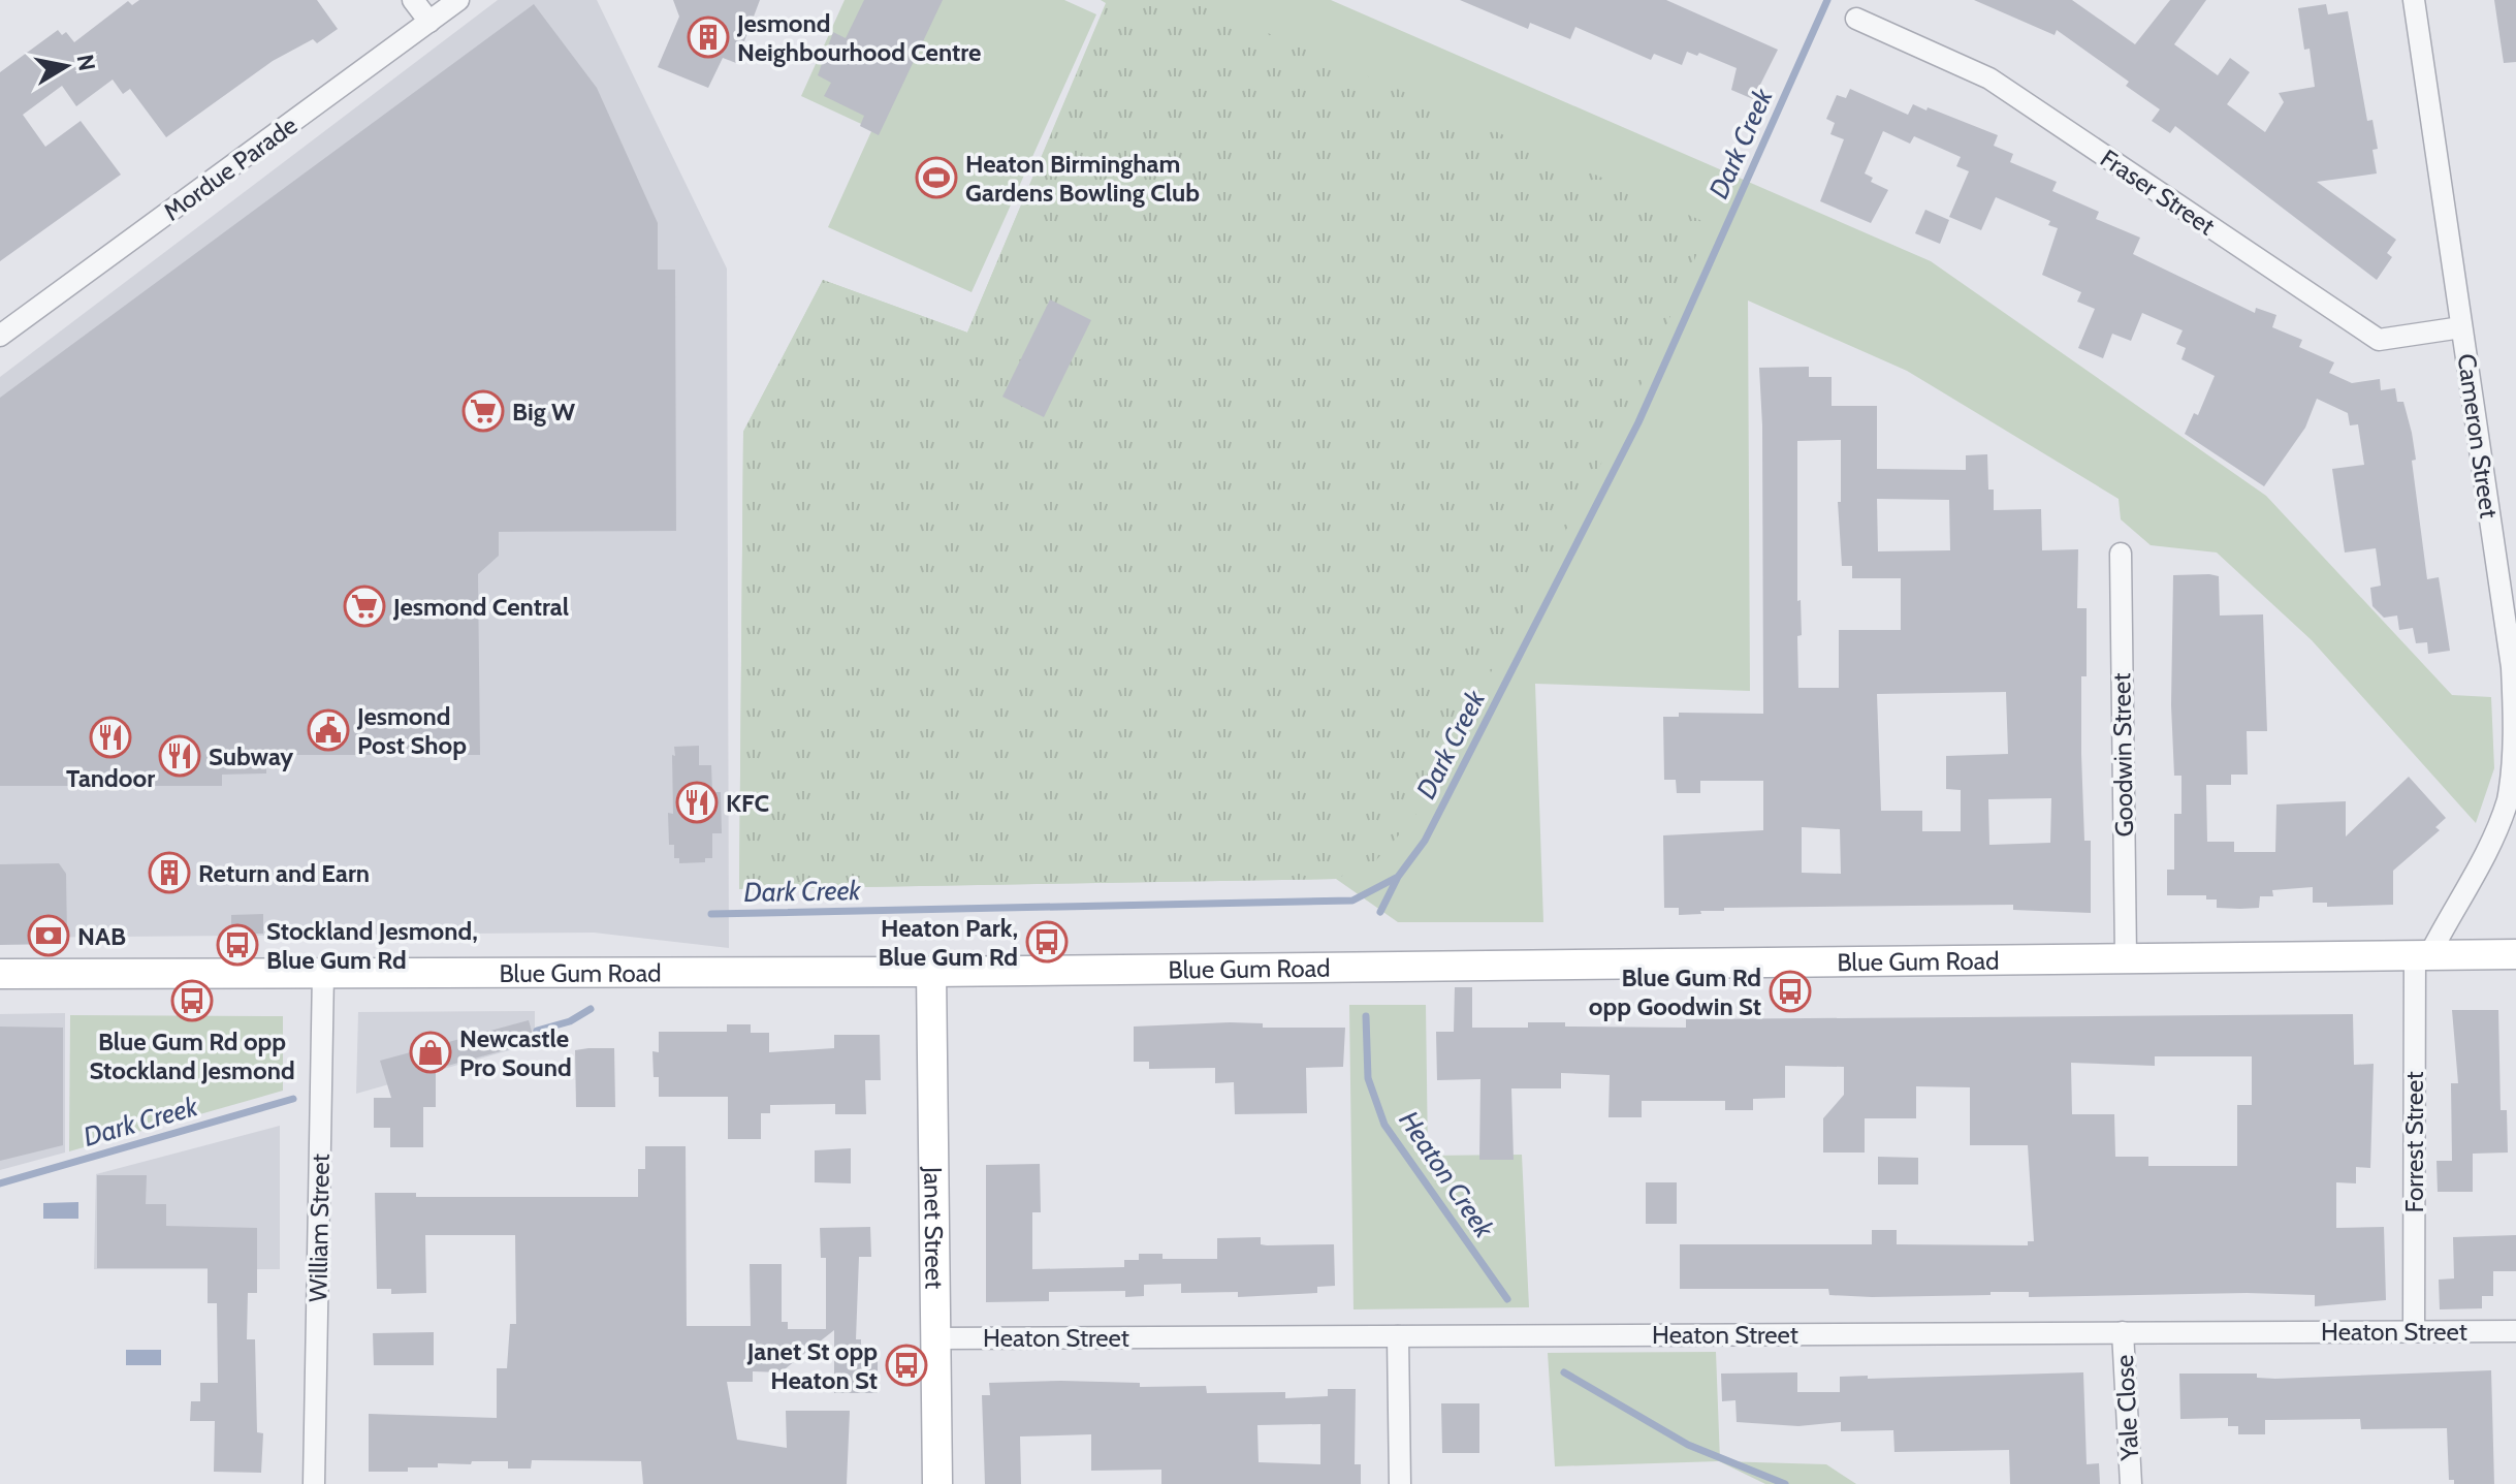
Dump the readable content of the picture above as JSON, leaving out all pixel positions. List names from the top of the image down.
{
  "streets": {
    "main road": ["Blue Gum Road", "Janet Street"],
    "street": [
      "Mordue Parade",
      "Fraser Street",
      "Cameron Street",
      "Goodwin Street",
      "Forrest Street",
      "William Street",
      "Heaton Street",
      "Yale Close"
    ]
  },
  "crossings": [
    ["Fraser Street", "Cameron Street"],
    ["Cameron Street", "Blue Gum Road"],
    ["Cameron Street", "Forrest Street"],
    ["Goodwin Street", "Blue Gum Road"],
    ["Blue Gum Road", "Forrest Street"],
    ["Blue Gum Road", "William Street"],
    ["Blue Gum Road", "Janet Street"],
    ["Forrest Street", "Heaton Street"],
    ["Janet Street", "Heaton Street"],
    ["Heaton Street", "Yale Close"]
  ],
  "water": ["Dark Creek", "Heaton Creek"],
  "places": {
    "building": ["Jesmond Neighbourhood Centre", "Return and Earn"],
    "sports": ["Heaton Birmingham Gardens Bowling Club"],
    "supermarket": ["Big W", "Jesmond Central"],
    "public building": ["Jesmond Post Shop"],
    "restaurant": ["Tandoor", "Subway", "KFC"],
    "bank": ["NAB"],
    "bus stop": [
      "Heaton Park, Blue Gum Rd",
      "Stockland Jesmond, Blue Gum Rd",
      "Blue Gum Rd opp Goodwin St",
      "Blue Gum Rd opp Stockland Jesmond",
      "Janet St opp Heaton St"
    ],
    "shop": ["Newcastle Pro Sound"]
  },
  "north": "right"
}
